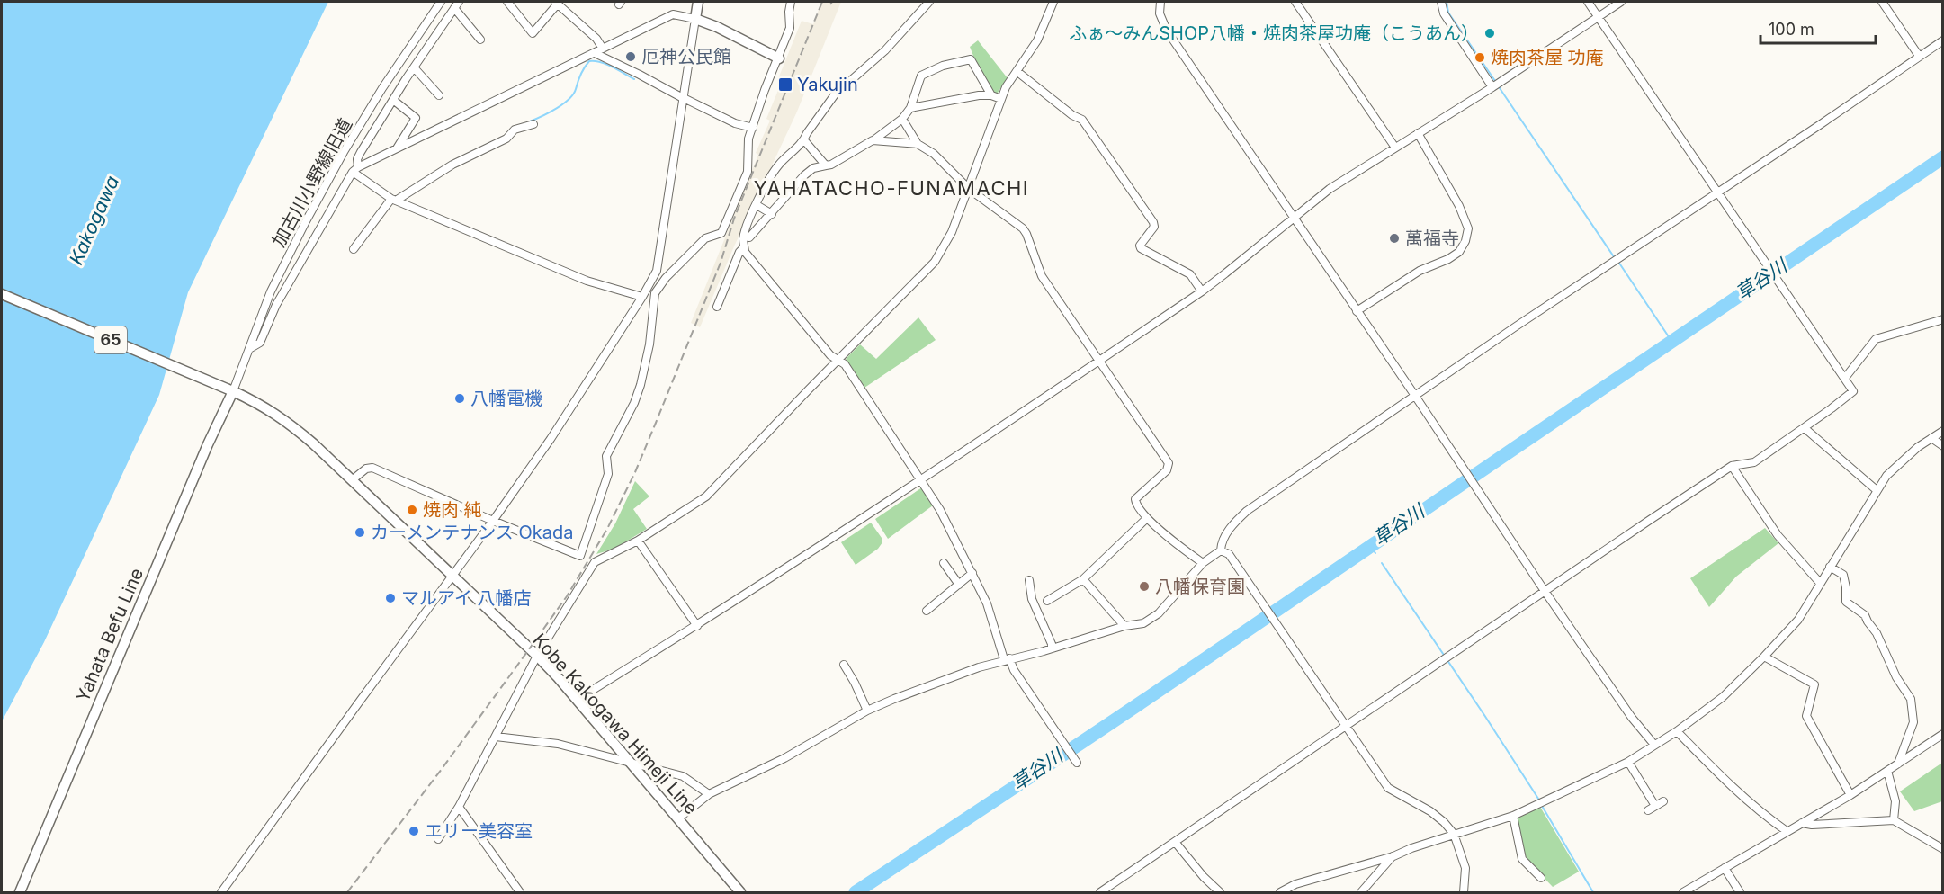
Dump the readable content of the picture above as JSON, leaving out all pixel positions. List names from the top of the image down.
{
  "streets": {
    "main road": ["65", "Yahata Befu Line", "Kobe Kakogawa Himeji Line"],
    "street": ["加古川小野線旧道"]
  },
  "crossings": [
    ["加古川小野線旧道", "Yahata Befu Line"],
    ["加古川小野線旧道", "Kobe Kakogawa Himeji Line"],
    ["Yahata Befu Line", "Kobe Kakogawa Himeji Line"]
  ],
  "districts": ["YAHATACHO-FUNAMACHI"],
  "water": ["Kakogawa", "草谷川"],
  "places": {
    "other": [
      "ふぁ～みんSHOP八幡・焼肉茶屋功庵（こうあん）",
      "厄神公民館",
      "焼肉茶屋 功庵",
      "萬福寺",
      "八幡電機",
      "焼肉 純",
      "カーメンテナンス Okada",
      "八幡保育園",
      "マルアイ 八幡店",
      "エリー美容室"
    ],
    "transit": ["Yakujin"]
  },
  "scale_bar": "100 m"
}
